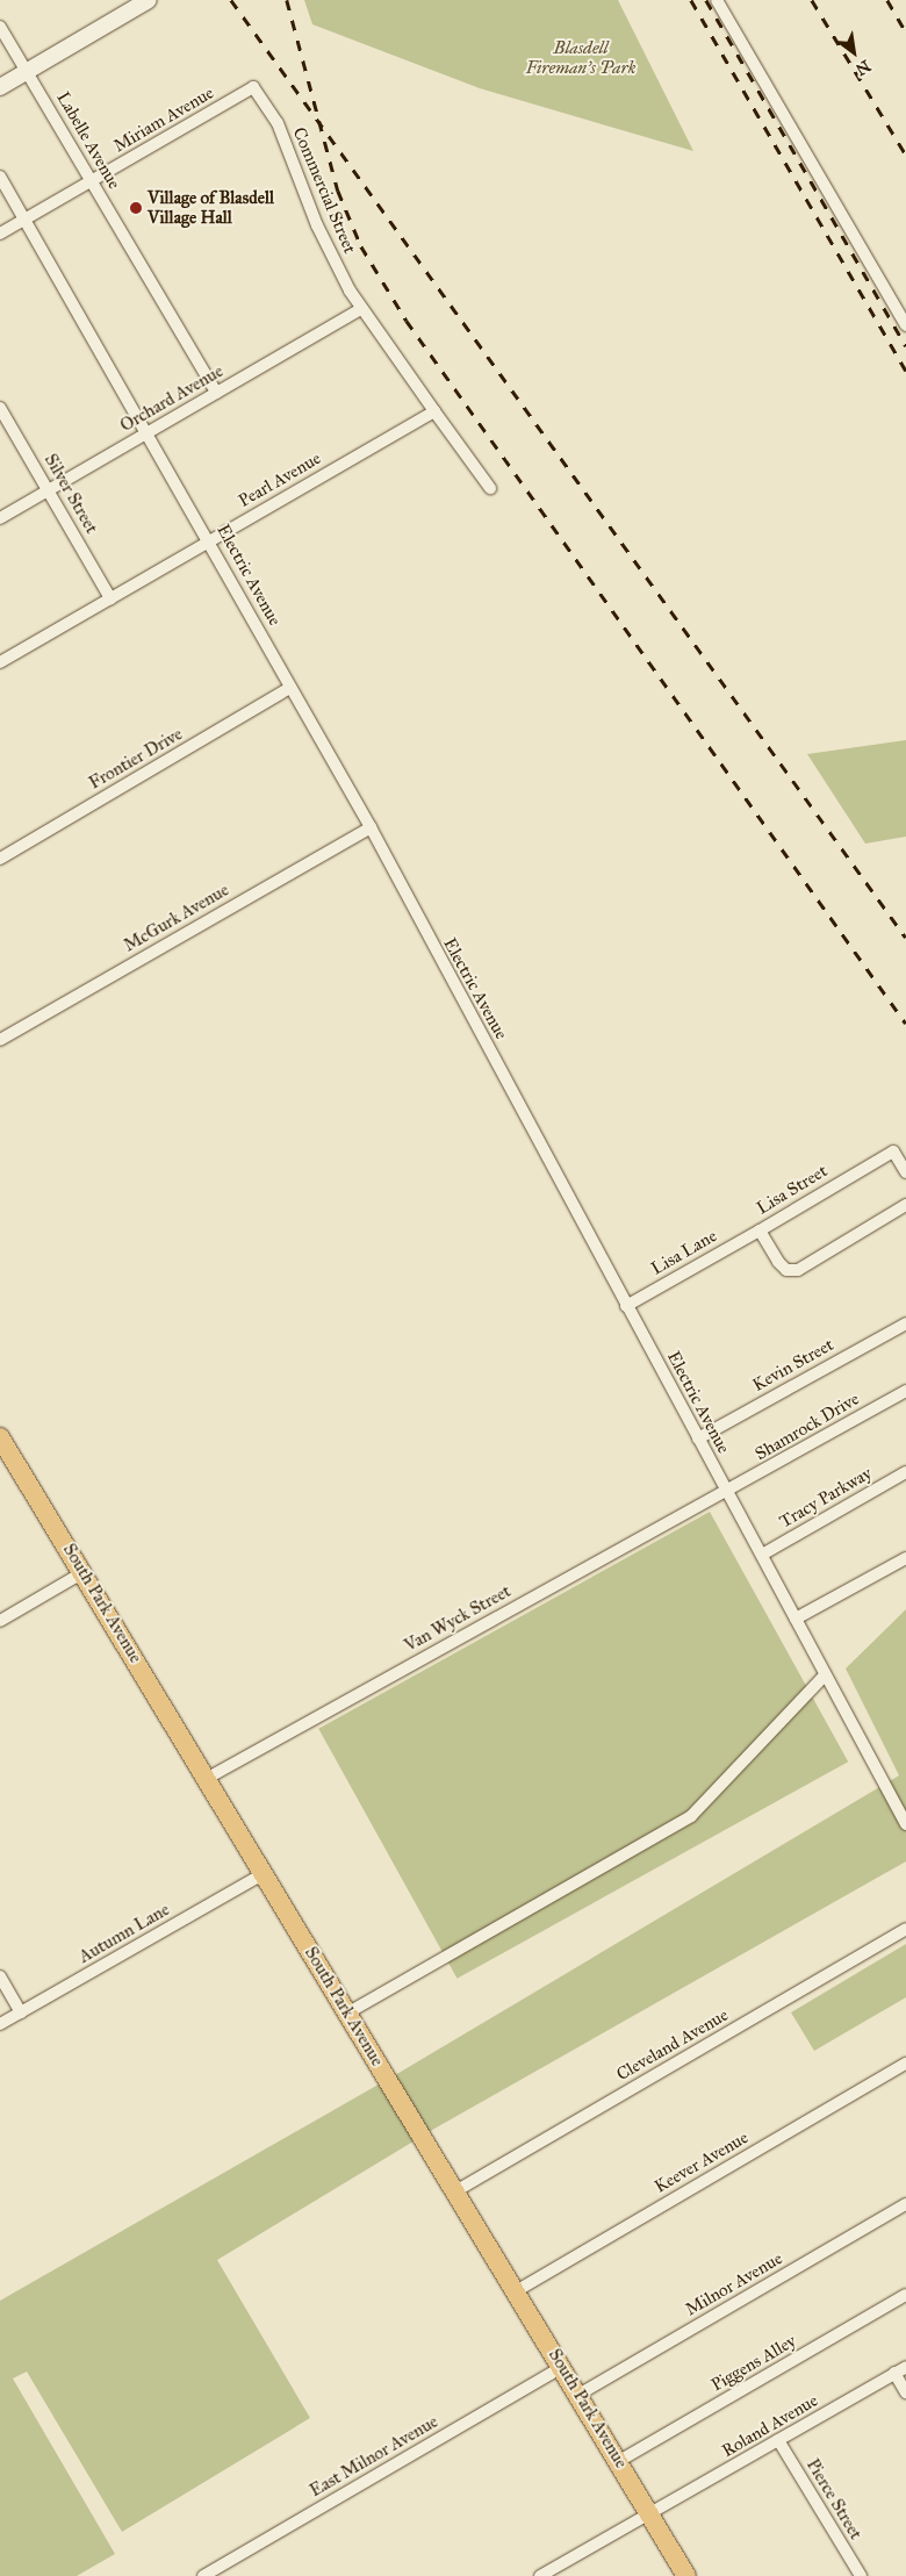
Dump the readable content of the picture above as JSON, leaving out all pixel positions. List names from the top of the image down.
{
  "streets": {
    "main road": ["South Park Avenue"],
    "street": [
      "Miriam Avenue",
      "Labelle Avenue",
      "Commercial Street",
      "Orchard Avenue",
      "Pearl Avenue",
      "Silver Street",
      "Electric Avenue",
      "Frontier Drive",
      "McGurk Avenue",
      "Lisa Street",
      "Lisa Lane",
      "Kevin Street",
      "Shamrock Drive",
      "Tracy Parkway",
      "Van Wyck Street",
      "Autumn Lane",
      "Cleveland Avenue",
      "Keever Avenue",
      "Milnor Avenue",
      "Piggens Alley",
      "Roland Avenue",
      "East Milnor Avenue",
      "Pierce Street"
    ]
  },
  "crossings": [
    ["Miriam Avenue", "Labelle Avenue"],
    ["Miriam Avenue", "Commercial Street"],
    ["Miriam Avenue", "Electric Avenue"],
    ["Labelle Avenue", "Orchard Avenue"],
    ["Commercial Street", "Orchard Avenue"],
    ["Commercial Street", "Pearl Avenue"],
    ["Orchard Avenue", "Silver Street"],
    ["Orchard Avenue", "Electric Avenue"],
    ["Pearl Avenue", "Silver Street"],
    ["Pearl Avenue", "Electric Avenue"],
    ["Electric Avenue", "Frontier Drive"],
    ["Electric Avenue", "McGurk Avenue"],
    ["Electric Avenue", "Lisa Lane"],
    ["Electric Avenue", "Kevin Street"],
    ["Electric Avenue", "Shamrock Drive"],
    ["Electric Avenue", "Tracy Parkway"],
    ["Electric Avenue", "Van Wyck Street"],
    ["Lisa Street", "Lisa Lane"],
    ["Shamrock Drive", "Van Wyck Street"],
    ["South Park Avenue", "Van Wyck Street"],
    ["South Park Avenue", "Autumn Lane"],
    ["South Park Avenue", "Cleveland Avenue"],
    ["South Park Avenue", "Keever Avenue"],
    ["South Park Avenue", "Milnor Avenue"],
    ["South Park Avenue", "Piggens Alley"],
    ["South Park Avenue", "Roland Avenue"],
    ["South Park Avenue", "East Milnor Avenue"],
    ["Roland Avenue", "Pierce Street"]
  ],
  "parks": ["Blasdell Fireman's Park"],
  "places": ["Village of Blasdell Village Hall"],
  "north": "bottom right"
}
